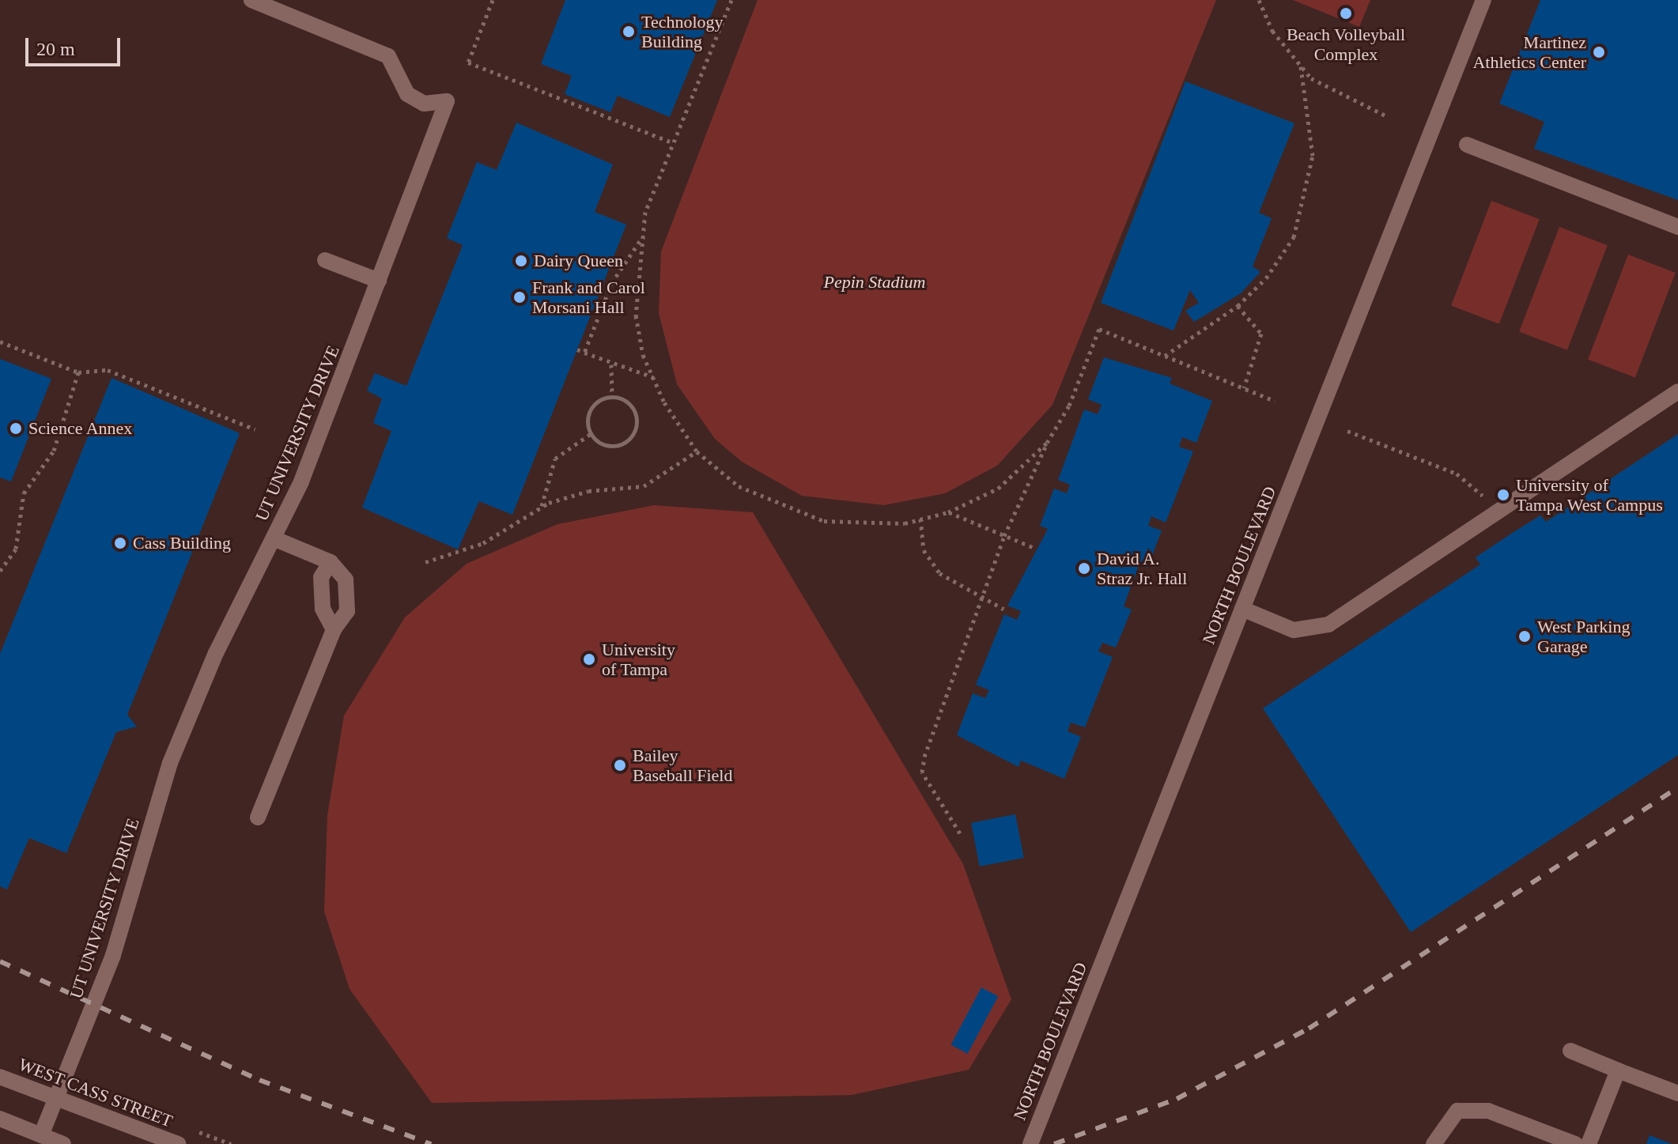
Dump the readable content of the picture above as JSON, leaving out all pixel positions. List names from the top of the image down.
{
  "streets": {
    "street": ["UT UNIVERSITY DRIVE", "NORTH BOULEVARD", "WEST CASS STREET"]
  },
  "crossings": [
    ["UT UNIVERSITY DRIVE", "WEST CASS STREET"]
  ],
  "parks": ["Pepin Stadium"],
  "places": [
    "Beach Volleyball Complex",
    "Technology Building",
    "Martinez Athletics Center",
    "Dairy Queen",
    "Frank and Carol Morsani Hall",
    "Science Annex",
    "University of Tampa West Campus",
    "Cass Building",
    "David A. Straz Jr. Hall",
    "West Parking Garage",
    "University of Tampa",
    "Bailey Baseball Field"
  ],
  "scale_bar": "20 m"
}
